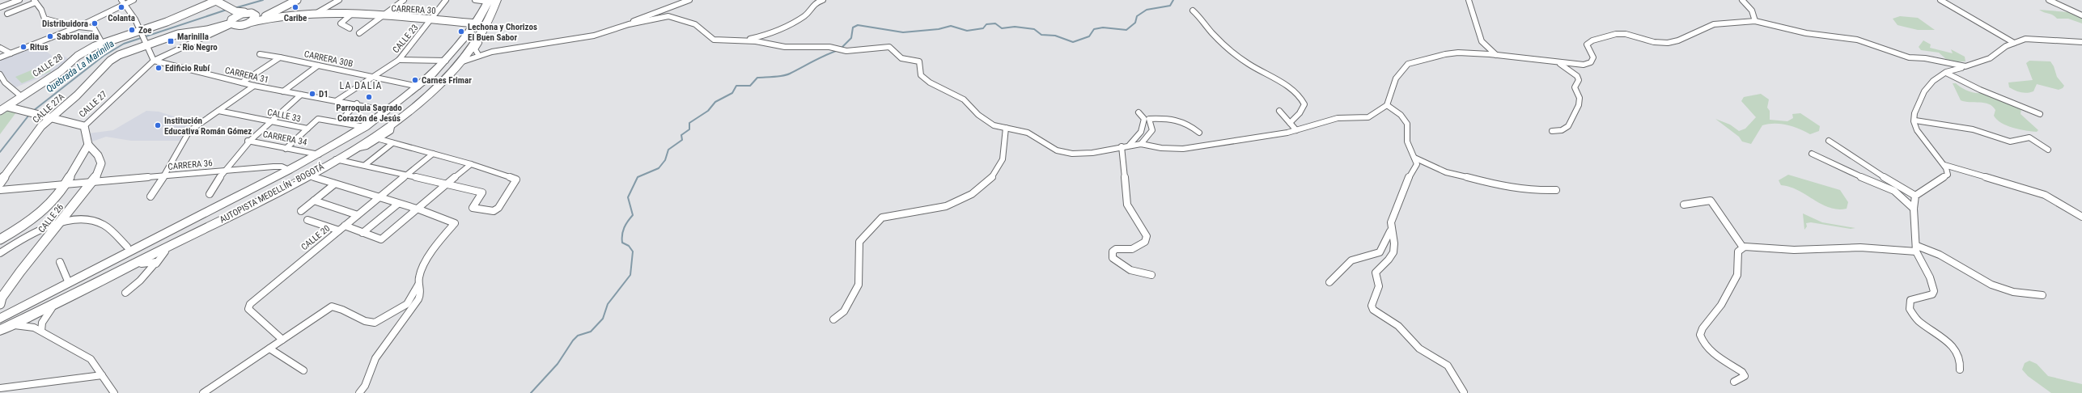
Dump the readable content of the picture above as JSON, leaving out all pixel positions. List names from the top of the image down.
{
  "streets": {
    "highway": ["AUTOPISTA MEDELLÍN - BOGOTÁ"],
    "street": [
      "CARRERA 30",
      "CALLE 23",
      "CARRERA 30B",
      "CALLE 28",
      "CARRERA 31",
      "CALLE 27",
      "CALLE 27A",
      "CALLE 33",
      "CARRERA 34",
      "CARRERA 36",
      "CALLE 26",
      "CALLE 20"
    ]
  },
  "crossings": [
    ["CARRERA 30", "CALLE 23"],
    ["CARRERA 30", "CALLE 27"],
    ["CARRERA 30", "CALLE 27A"],
    ["CARRERA 30", "AUTOPISTA MEDELLÍN - BOGOTÁ"],
    ["CALLE 23", "CARRERA 30B"],
    ["CALLE 23", "CARRERA 31"],
    ["CARRERA 30B", "AUTOPISTA MEDELLÍN - BOGOTÁ"],
    ["CARRERA 31", "CALLE 27"],
    ["CARRERA 31", "AUTOPISTA MEDELLÍN - BOGOTÁ"],
    ["CALLE 27", "CALLE 27A"],
    ["CALLE 27", "CALLE 26"],
    ["CARRERA 34", "AUTOPISTA MEDELLÍN - BOGOTÁ"],
    ["CARRERA 36", "AUTOPISTA MEDELLÍN - BOGOTÁ"],
    ["CARRERA 36", "CALLE 26"]
  ],
  "districts": ["LA DALIA"],
  "water": ["Quebrada La Marinilla"],
  "places": {
    "other": [
      "Colanta",
      "Caribe",
      "Distribuidora",
      "Zoe",
      "Lechona y Chorizos El Buen Sabor",
      "Sabrolandia",
      "Ritus",
      "Edificio Rubí",
      "Carnes Frimar",
      "D1",
      "Parroquia Sagrado Corazón de Jesús",
      "Institución Educativa Román Gómez"
    ],
    "transit": ["Marinilla - Rio Negro"]
  }
}
